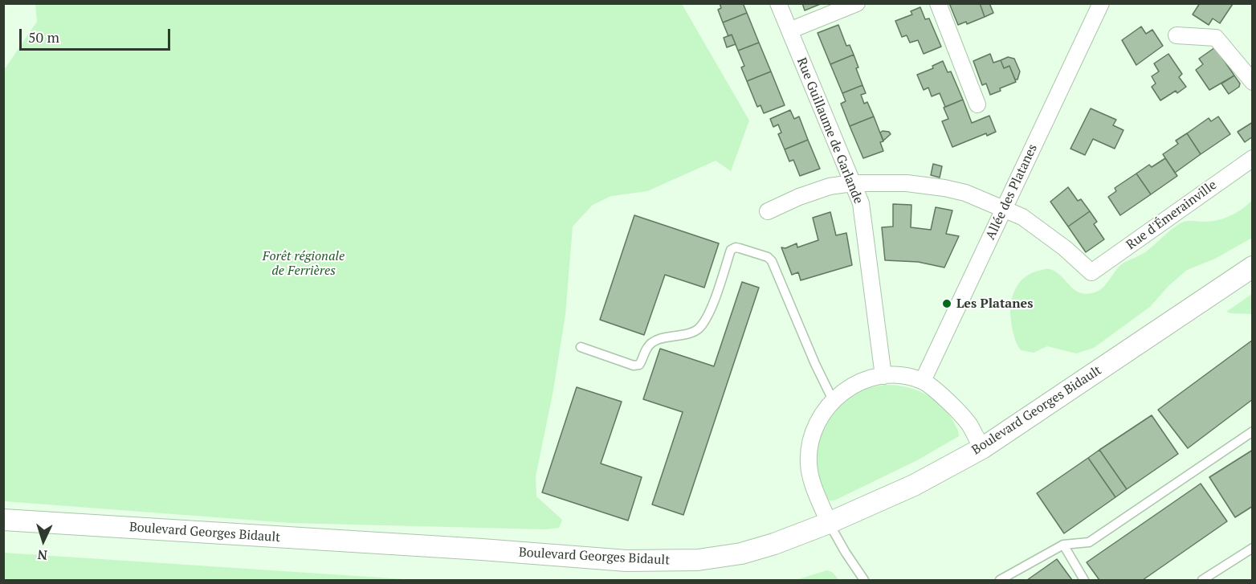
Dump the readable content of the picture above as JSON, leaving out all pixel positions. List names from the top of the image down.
{
  "streets": {
    "street": [
      "Rue Guillaume de Garlande",
      "Allée des Platanes",
      "Rue d'Émerainville",
      "Boulevard Georges Bidault"
    ]
  },
  "crossings": [
    ["Allée des Platanes", "Rue d'Émerainville"]
  ],
  "parks": ["Forêt régionale de Ferrières"],
  "places": ["Les Platanes"],
  "scale_bar": "50 m",
  "north": "bottom"
}
